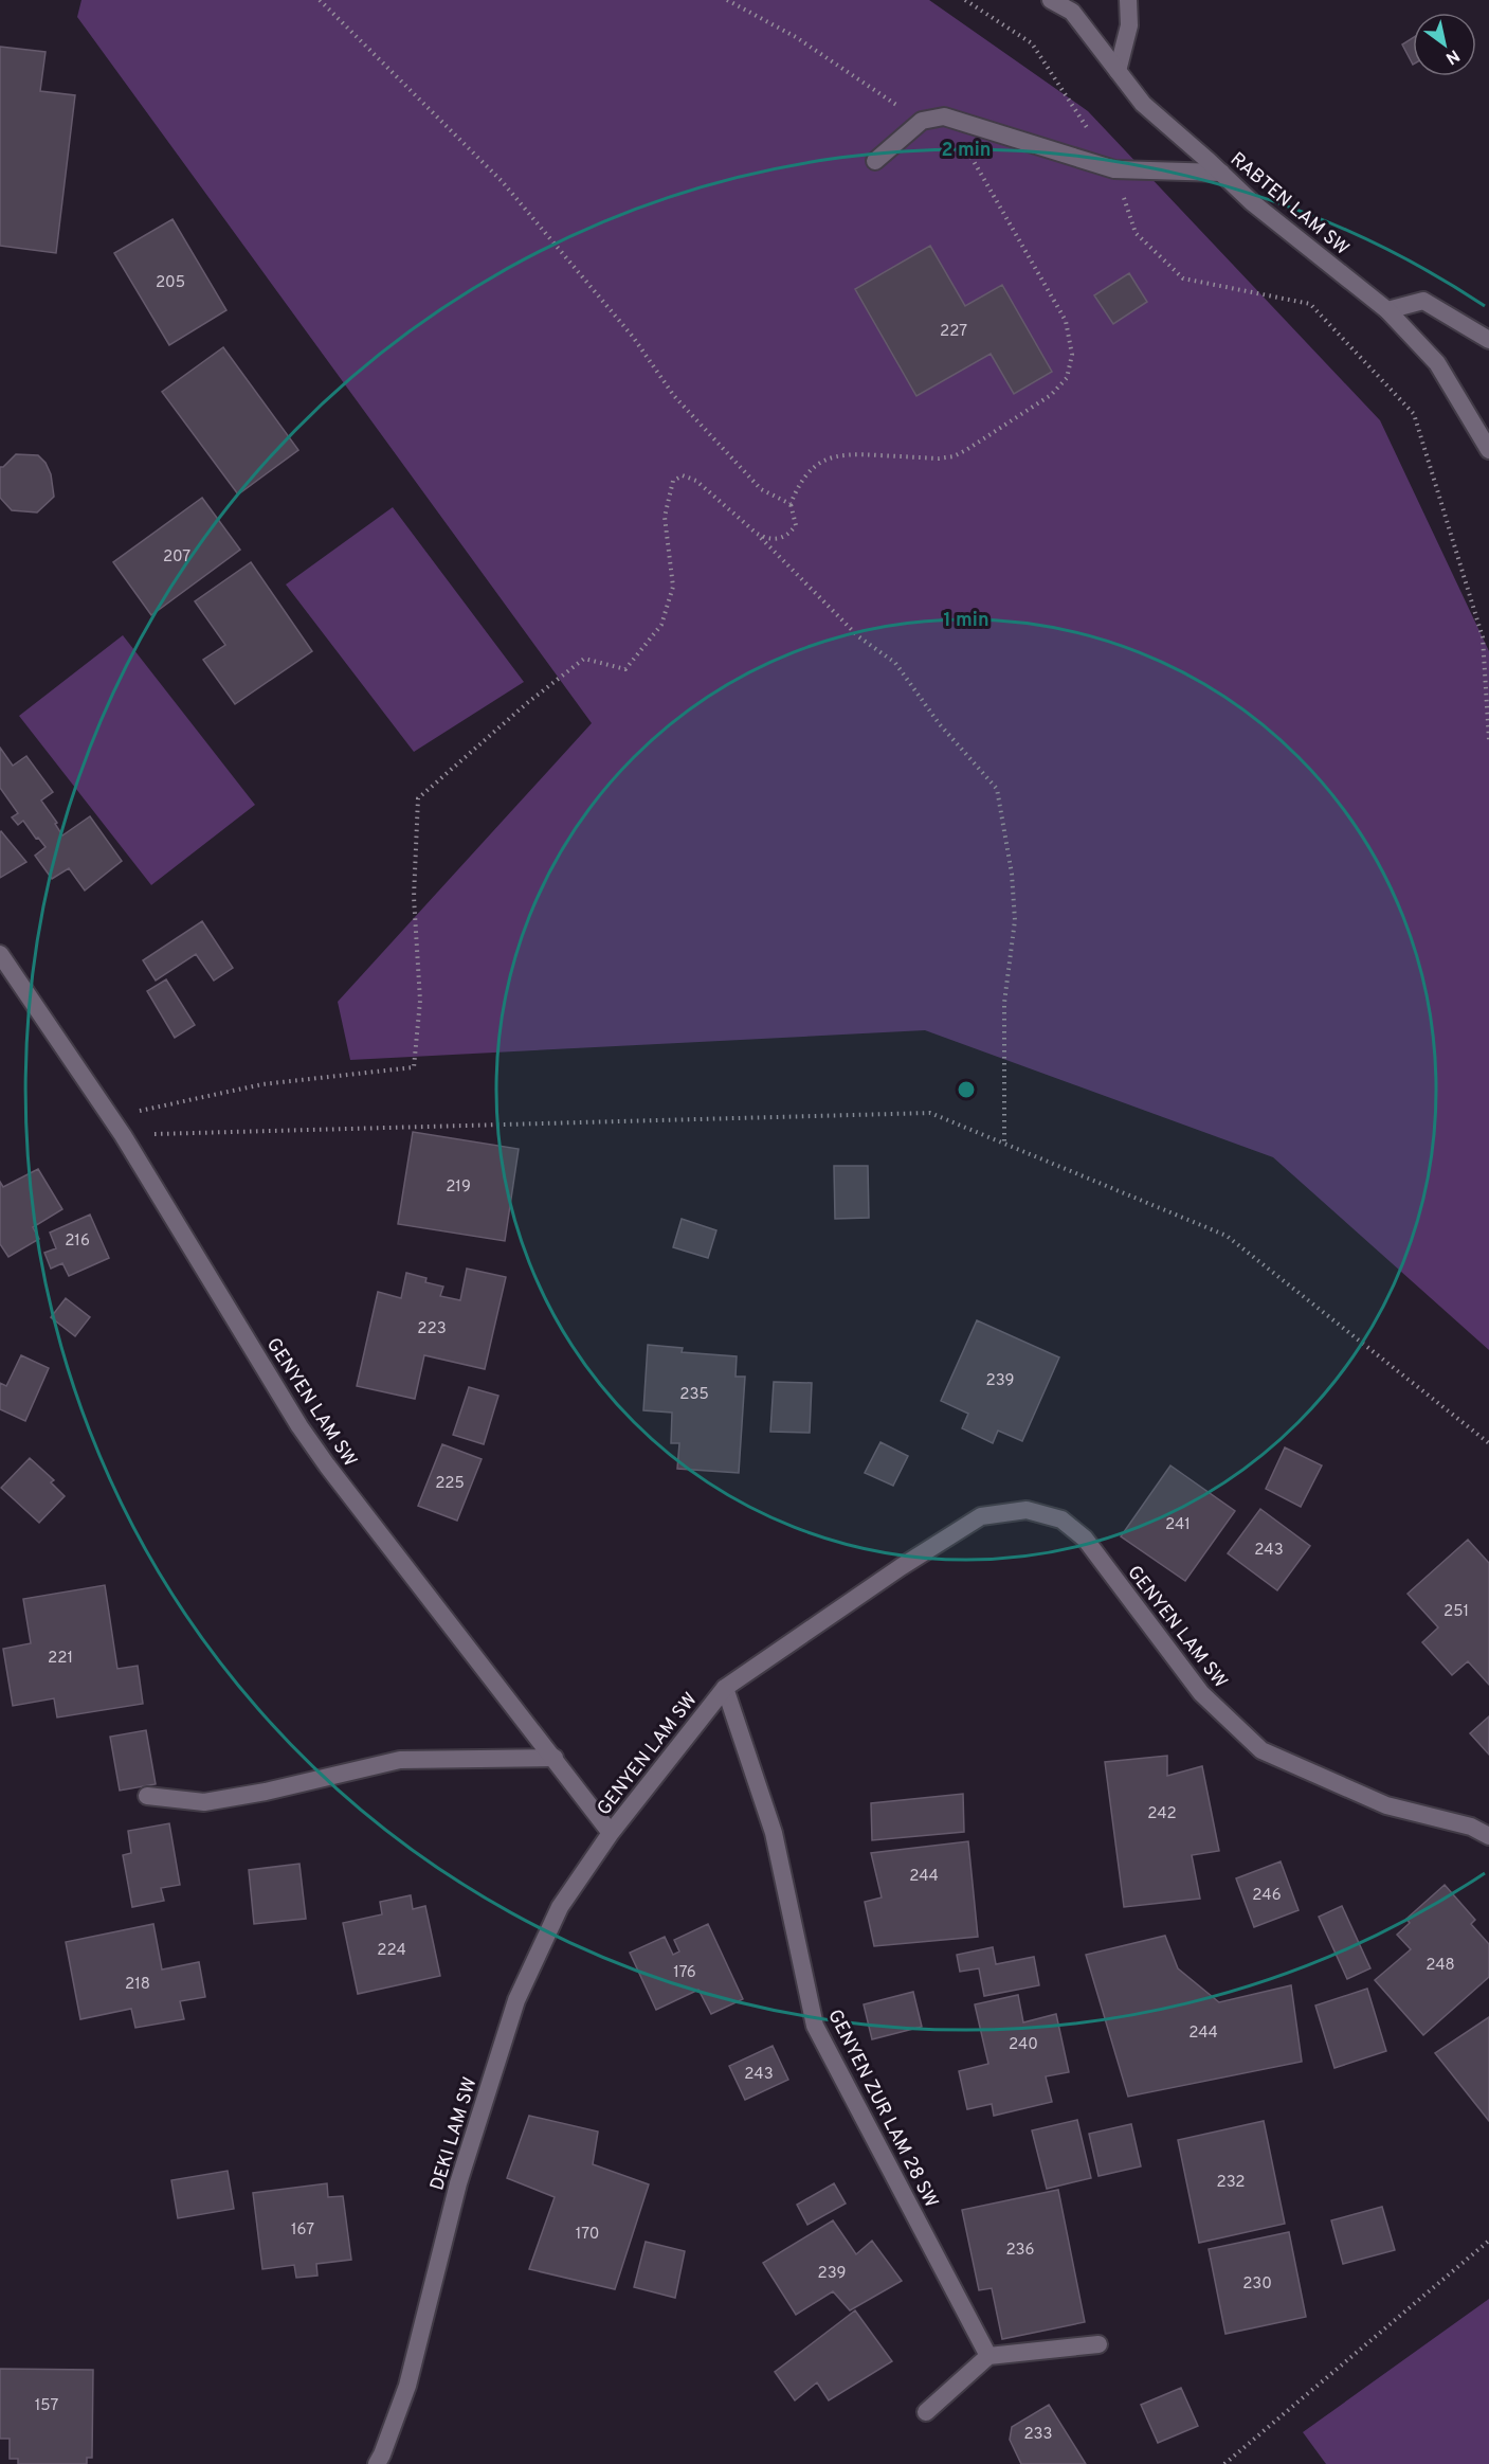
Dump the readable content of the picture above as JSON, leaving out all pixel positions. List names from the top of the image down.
{
  "streets": {
    "main road": [
      "RABTEN LAM SW",
      "GENYEN LAM SW",
      "GENYEN ZUR LAM 28 SW",
      "DEKI LAM SW"
    ]
  },
  "crossings": [
    ["GENYEN LAM SW", "GENYEN ZUR LAM 28 SW"],
    ["GENYEN LAM SW", "DEKI LAM SW"]
  ],
  "house_numbers": [
    "205",
    "227",
    "207",
    "219",
    "216",
    "223",
    "239",
    "235",
    "225",
    "241",
    "243",
    "251",
    "221",
    "242",
    "244",
    "246",
    "224",
    "248",
    "176",
    "218",
    "244",
    "240",
    "243",
    "232",
    "167",
    "170",
    "236",
    "239",
    "230",
    "157",
    "233"
  ],
  "north": "bottom right",
  "rings": ["2 min", "1 min"]
}
